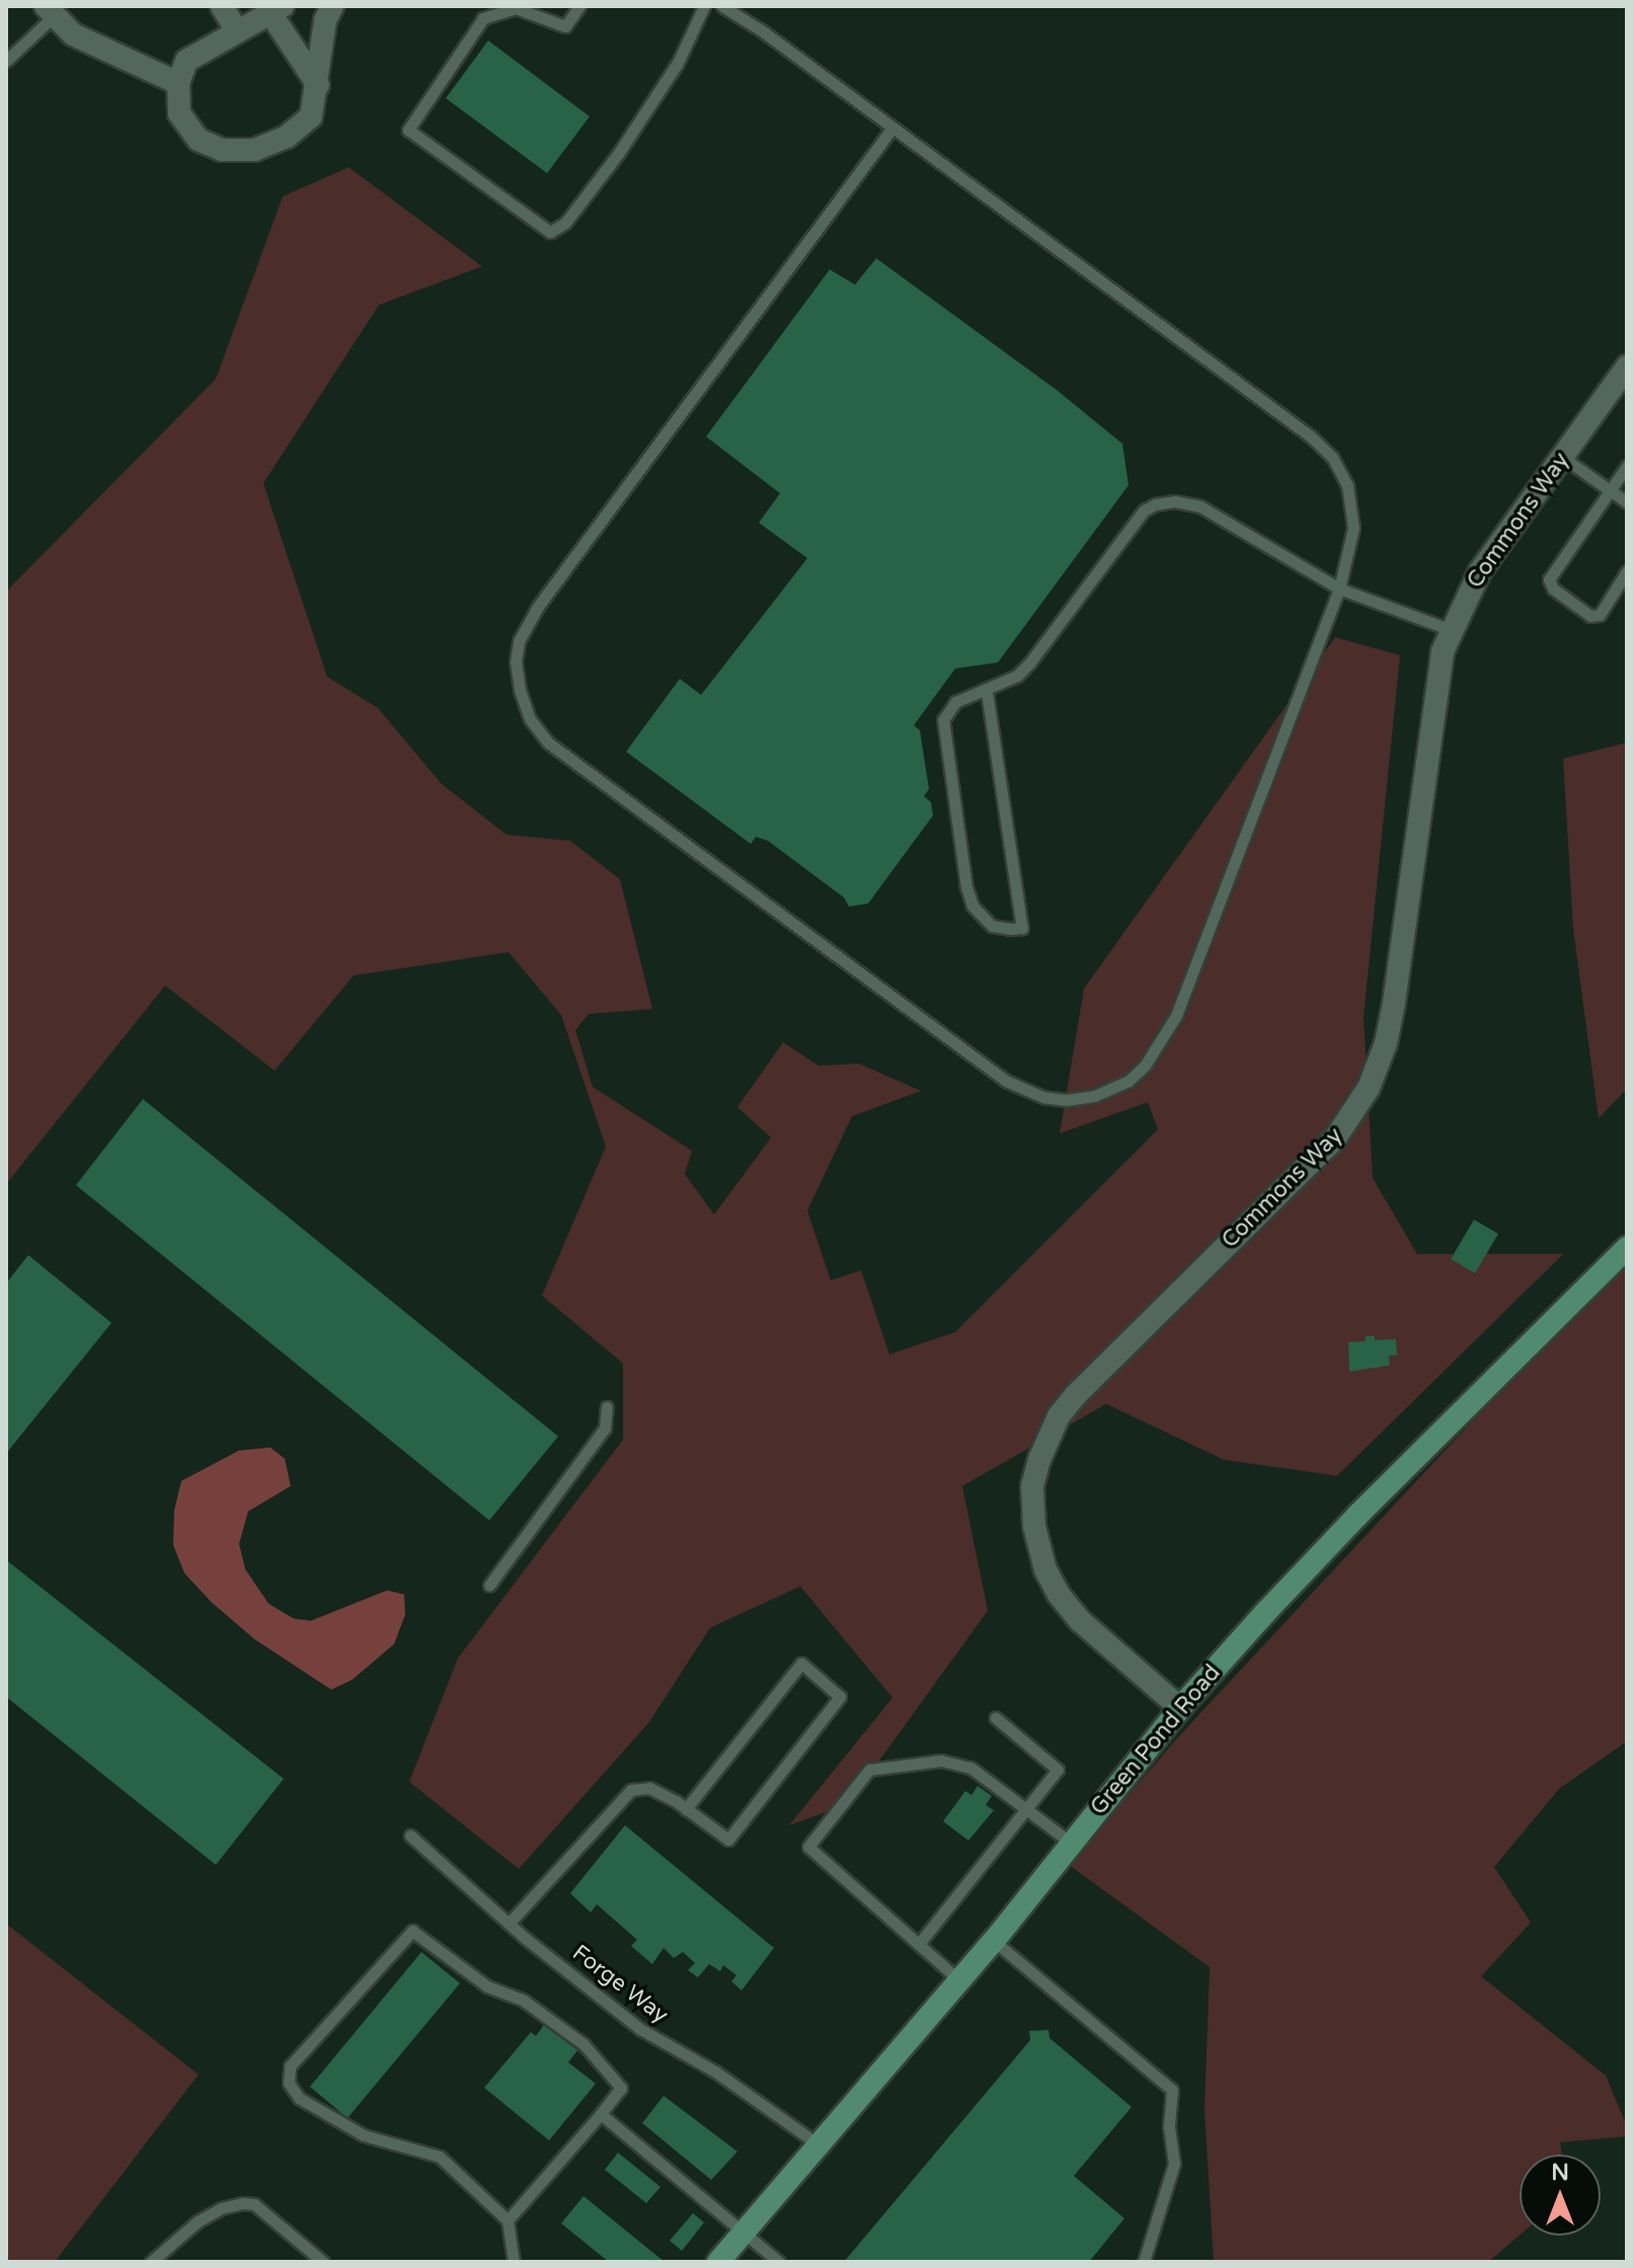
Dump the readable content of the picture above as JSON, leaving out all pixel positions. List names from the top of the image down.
{
  "streets": {
    "main road": ["Green Pond Road"],
    "street": ["Commons Way"],
    "lane": ["Forge Way"]
  },
  "crossings": [
    ["Commons Way", "Green Pond Road"],
    ["Green Pond Road", "Forge Way"]
  ],
  "north": "top"
}
